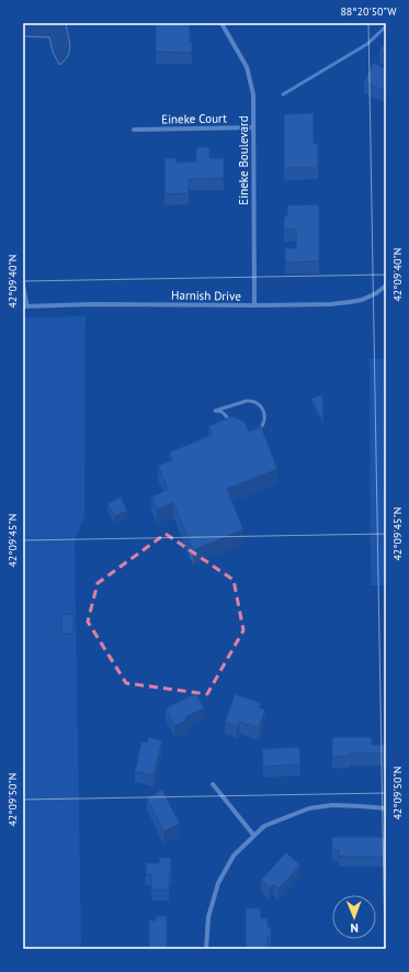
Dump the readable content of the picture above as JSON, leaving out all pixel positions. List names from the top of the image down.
{
  "streets": {
    "street": ["Eineke Court", "Eineke Boulevard", "Harnish Drive"]
  },
  "crossings": [
    ["Eineke Court", "Eineke Boulevard"],
    ["Eineke Boulevard", "Harnish Drive"]
  ],
  "north": "bottom",
  "coordinates": [
    "88°20'50\"W",
    "42°09'40\"N",
    "42°09'45\"N",
    "42°09'50\"N"
  ]
}
